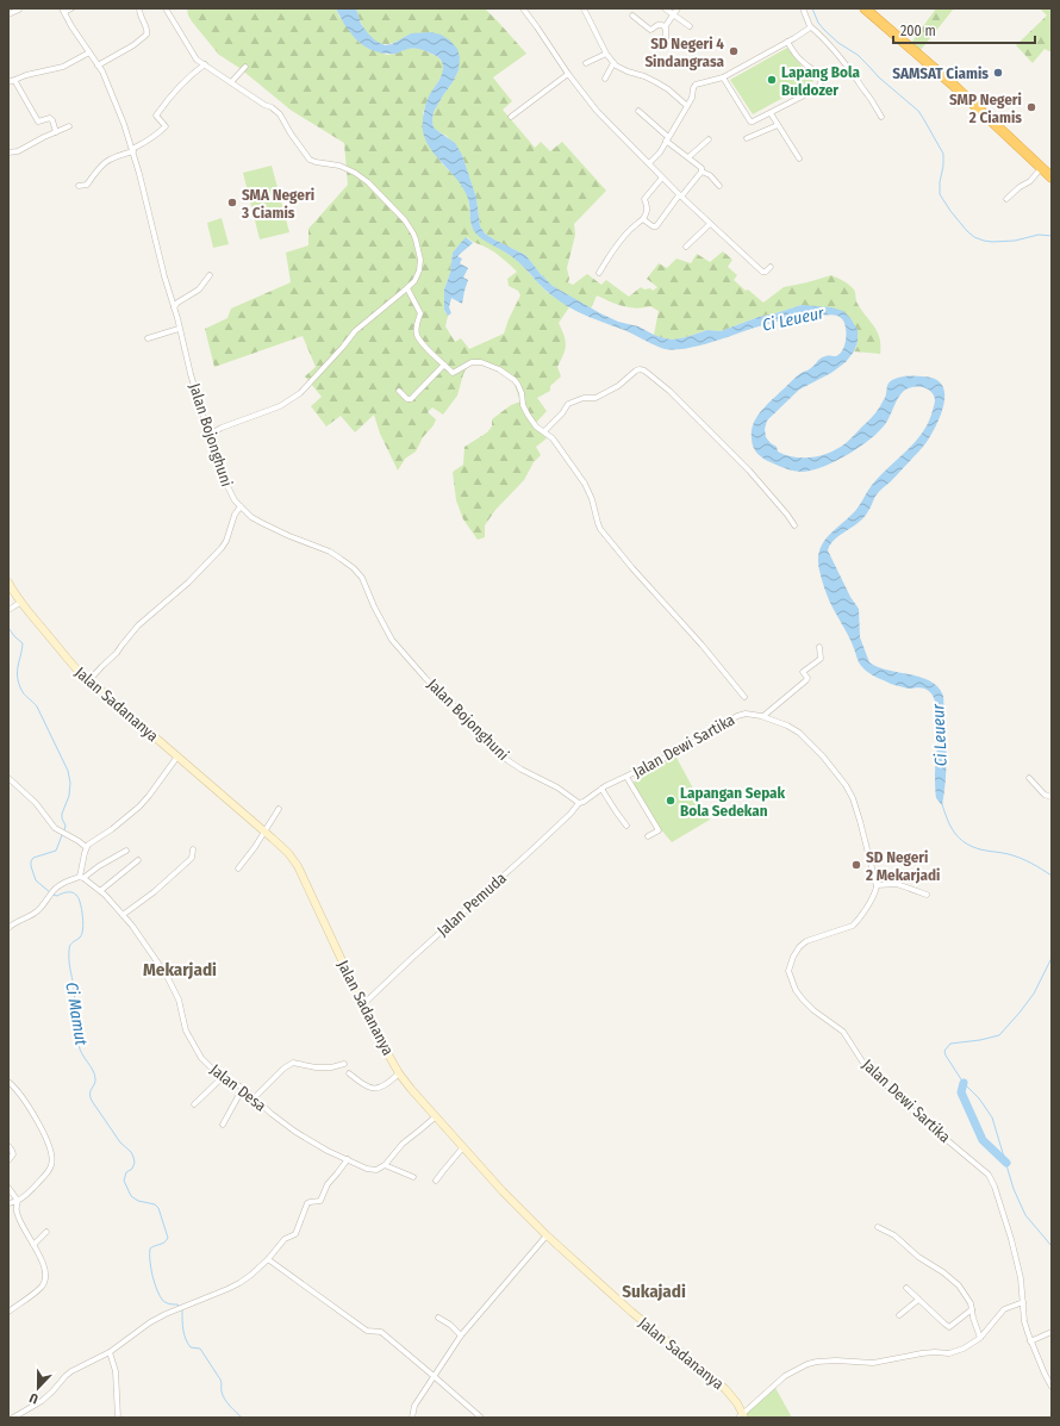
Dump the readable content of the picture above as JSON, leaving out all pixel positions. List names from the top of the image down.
{
  "streets": {
    "street": [
      "Jalan Bojonghuni",
      "Jalan Sadananya",
      "Jalan Dewi Sartika",
      "Jalan Pemuda",
      "Jalan Desa"
    ]
  },
  "crossings": [
    ["Jalan Bojonghuni", "Jalan Dewi Sartika"],
    ["Jalan Bojonghuni", "Jalan Pemuda"],
    ["Jalan Sadananya", "Jalan Pemuda"],
    ["Jalan Dewi Sartika", "Jalan Pemuda"]
  ],
  "districts": ["Mekarjadi", "Sukajadi"],
  "water": ["Ci Leueur", "Ci Mamut"],
  "places": [
    "SD Negeri 4 Sindangrasa",
    "SAMSAT Ciamis",
    "Lapang Bola Buldozer",
    "SMP Negeri 2 Ciamis",
    "SMA Negeri 3 Ciamis",
    "Lapangan Sepak Bola Sedekan",
    "SD Negeri 2 Mekarjadi"
  ],
  "scale_bar": "200 m",
  "north": "bottom"
}
